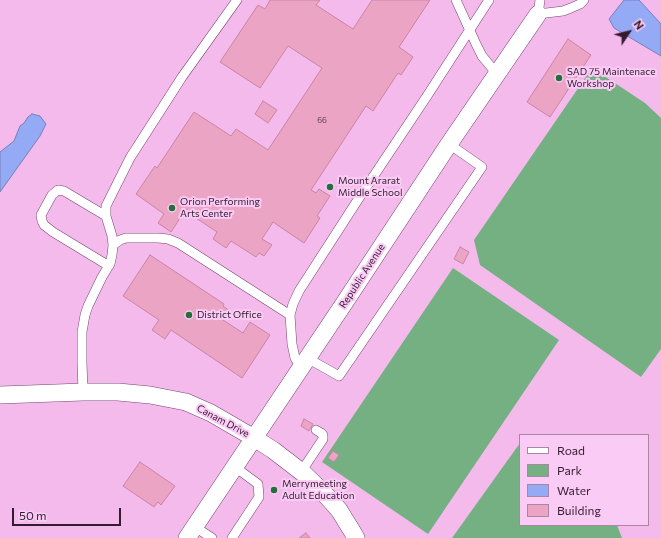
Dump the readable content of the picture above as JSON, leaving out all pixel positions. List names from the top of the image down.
{
  "streets": {
    "street": ["Republic Avenue", "Canam Drive"]
  },
  "crossings": [
    ["Republic Avenue", "Canam Drive"]
  ],
  "places": [
    "SAD 75 Maintenace Workshop",
    "Mount Ararat Middle School",
    "Orion Performing Arts Center",
    "District Office",
    "Merrymeeting Adult Education"
  ],
  "house_numbers": ["66"],
  "legend": [
    "Road",
    "Park",
    "Water",
    "Building"
  ],
  "scale_bar": "50 m",
  "north": "top right"
}
